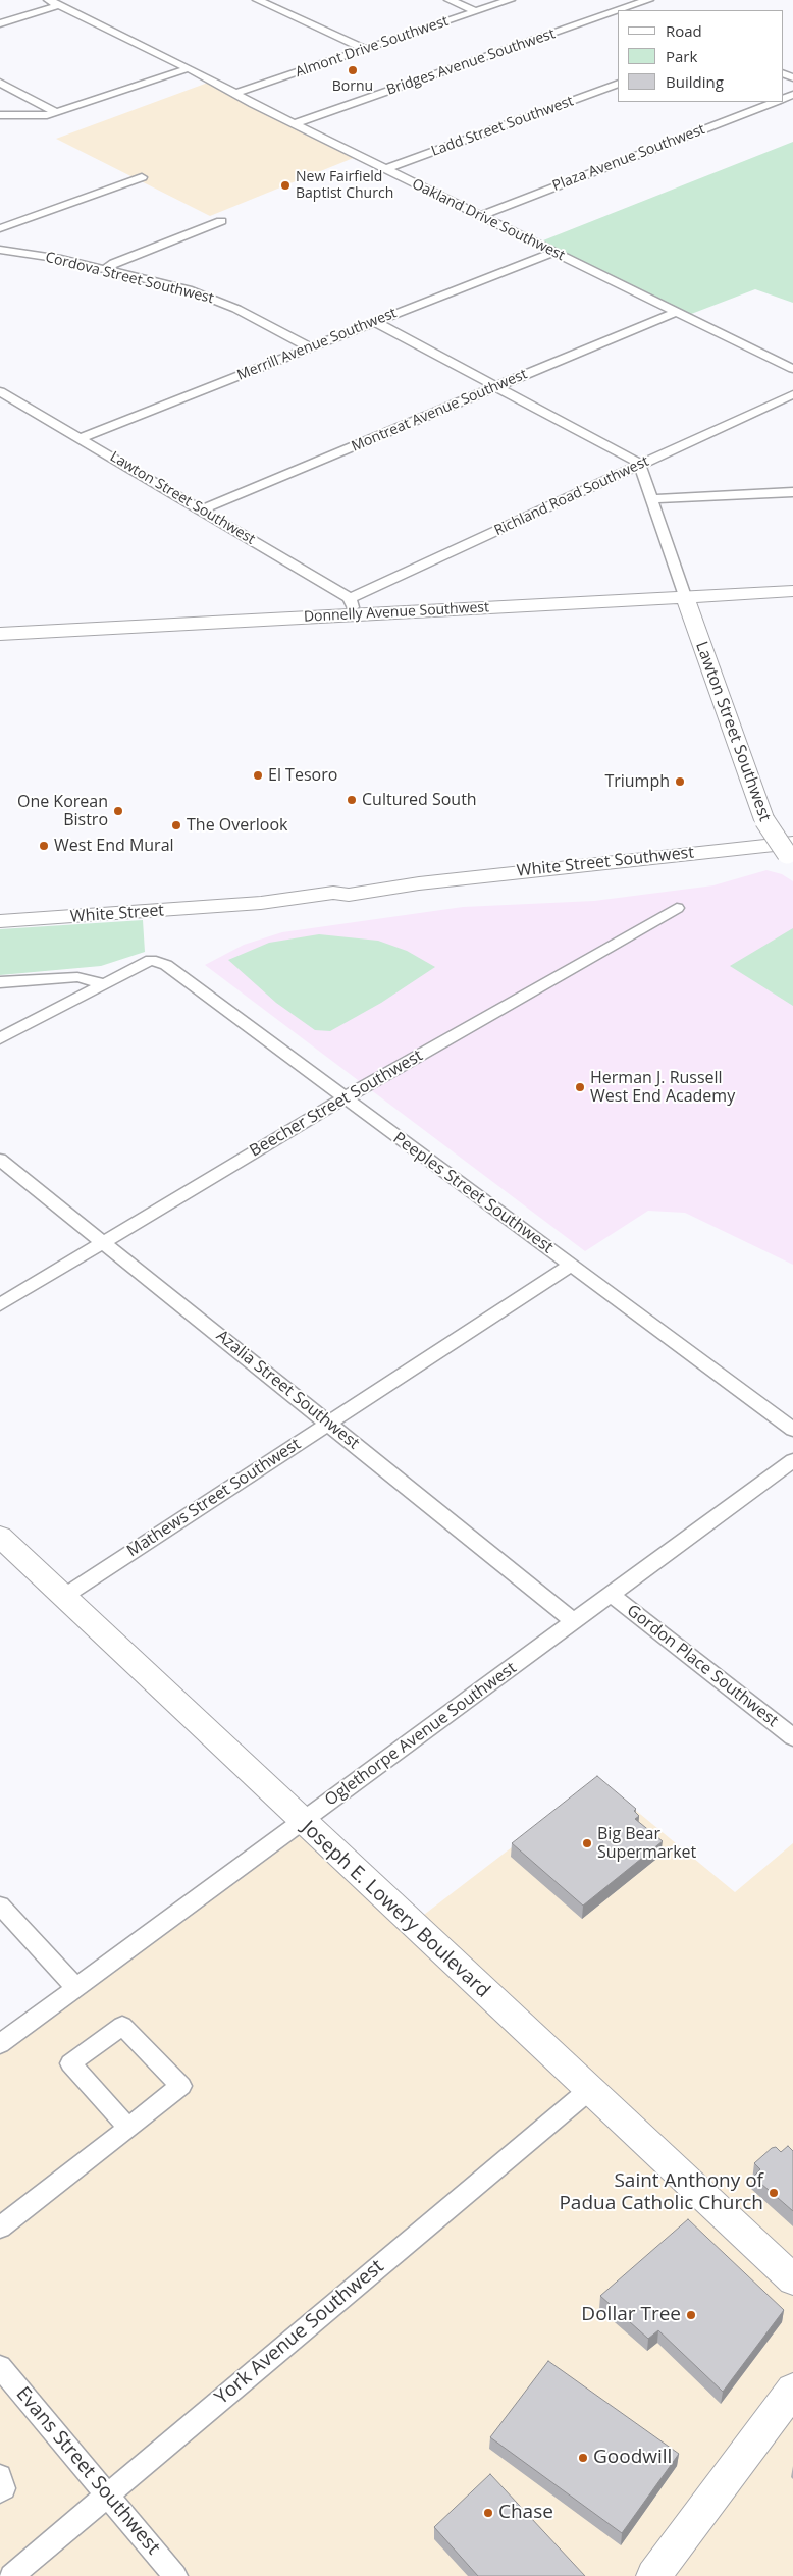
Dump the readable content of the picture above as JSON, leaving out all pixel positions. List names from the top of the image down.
{
  "streets": {
    "street": [
      "Almont Drive Southwest",
      "Bridges Avenue Southwest",
      "Ladd Street Southwest",
      "Plaza Avenue Southwest",
      "Oakland Drive Southwest",
      "Cordova Street Southwest",
      "Merrill Avenue Southwest",
      "Montreat Avenue Southwest",
      "Richland Road Southwest",
      "Lawton Street Southwest",
      "Donnelly Avenue Southwest",
      "White Street Southwest",
      "White Street",
      "Beecher Street Southwest",
      "Peeples Street Southwest",
      "Azalia Street Southwest",
      "Mathews Street Southwest",
      "Gordon Place Southwest",
      "Oglethorpe Avenue Southwest",
      "Joseph E. Lowery Boulevard",
      "York Avenue Southwest",
      "Evans Street Southwest"
    ]
  },
  "crossings": [
    ["Almont Drive Southwest", "Oakland Drive Southwest"],
    ["Bridges Avenue Southwest", "Oakland Drive Southwest"],
    ["Ladd Street Southwest", "Oakland Drive Southwest"],
    ["Plaza Avenue Southwest", "Oakland Drive Southwest"],
    ["Oakland Drive Southwest", "Merrill Avenue Southwest"],
    ["Oakland Drive Southwest", "Montreat Avenue Southwest"],
    ["Cordova Street Southwest", "Merrill Avenue Southwest"],
    ["Merrill Avenue Southwest", "Lawton Street Southwest"],
    ["Montreat Avenue Southwest", "Lawton Street Southwest"],
    ["Richland Road Southwest", "Lawton Street Southwest"],
    ["Richland Road Southwest", "Donnelly Avenue Southwest"],
    ["Lawton Street Southwest", "Donnelly Avenue Southwest"],
    ["Lawton Street Southwest", "White Street Southwest"],
    ["White Street Southwest", "White Street"],
    ["Beecher Street Southwest", "Peeples Street Southwest"],
    ["Beecher Street Southwest", "Azalia Street Southwest"],
    ["Peeples Street Southwest", "Mathews Street Southwest"],
    ["Azalia Street Southwest", "Mathews Street Southwest"],
    ["Azalia Street Southwest", "Oglethorpe Avenue Southwest"],
    ["Mathews Street Southwest", "Joseph E. Lowery Boulevard"],
    ["Gordon Place Southwest", "Oglethorpe Avenue Southwest"],
    ["Oglethorpe Avenue Southwest", "Joseph E. Lowery Boulevard"],
    ["Joseph E. Lowery Boulevard", "York Avenue Southwest"],
    ["York Avenue Southwest", "Evans Street Southwest"]
  ],
  "places": [
    "Bornu",
    "New Fairfield Baptist Church",
    "El Tesoro",
    "Triumph",
    "Cultured South",
    "One Korean Bistro",
    "The Overlook",
    "West End Mural",
    "Herman J. Russell West End Academy",
    "Big Bear Supermarket",
    "Saint Anthony of Padua Catholic Church",
    "Dollar Tree",
    "Goodwill",
    "Chase"
  ],
  "legend": ["Road", "Park", "Building"]
}
